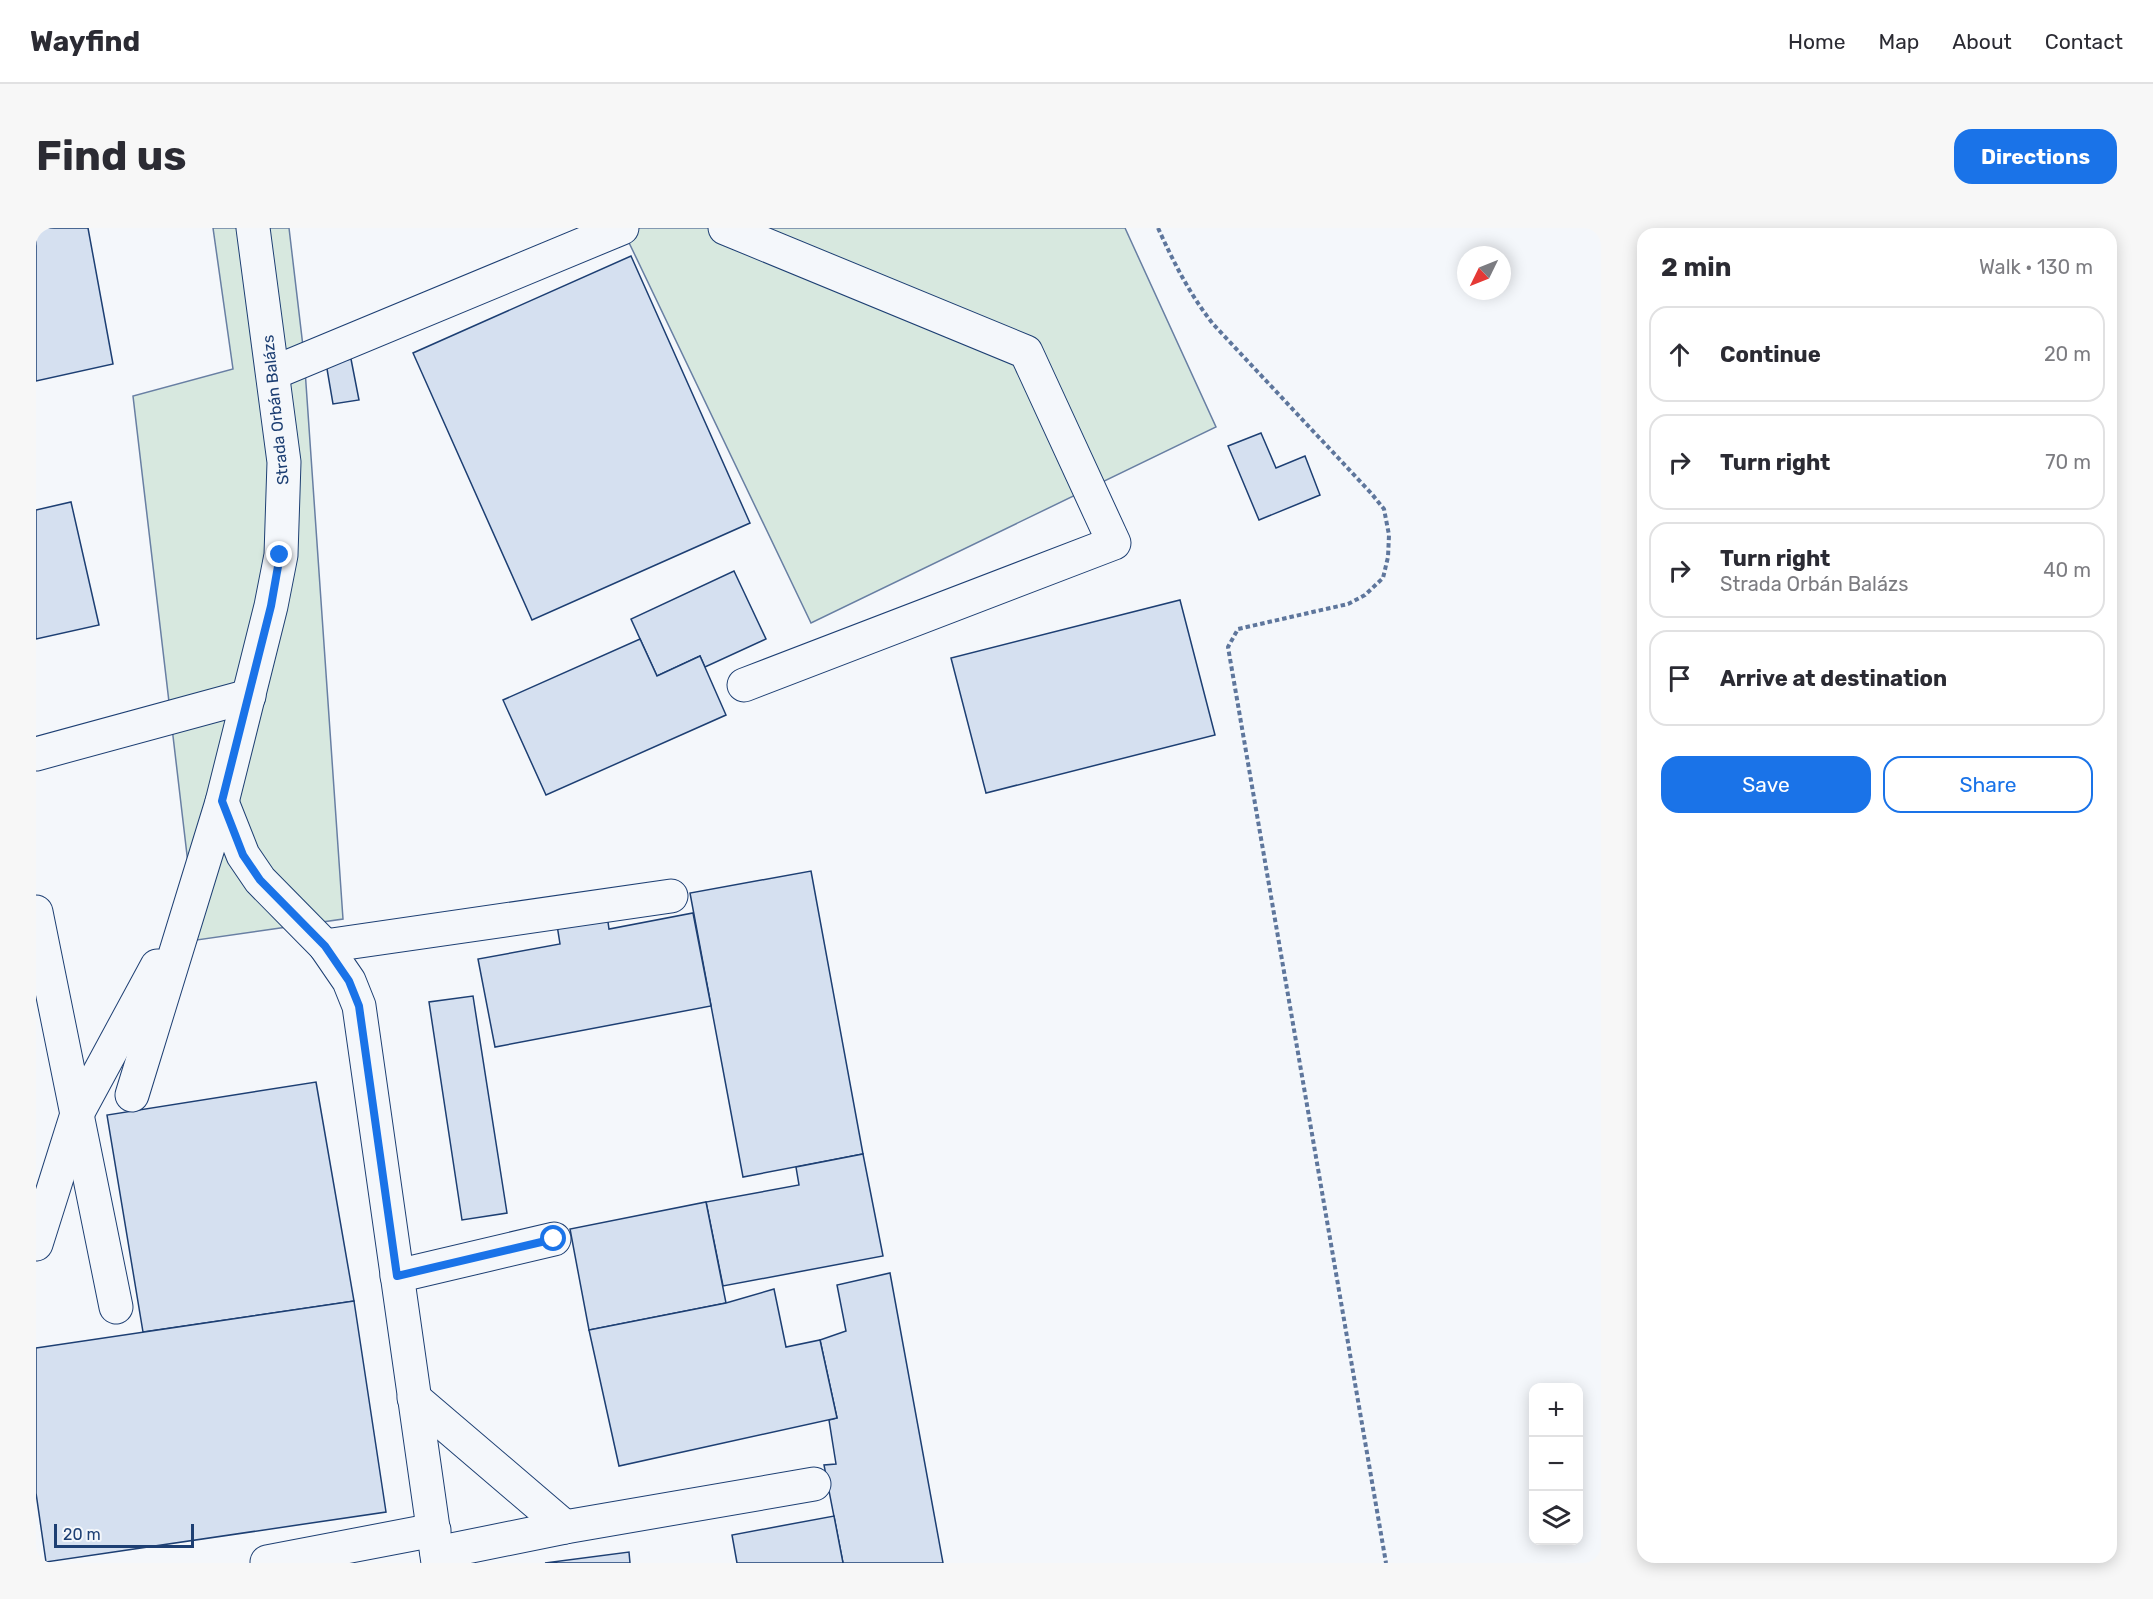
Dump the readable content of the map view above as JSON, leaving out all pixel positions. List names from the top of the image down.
{
  "streets": {
    "street": ["Strada Orbán Balázs"]
  },
  "scale_bar": "20 m",
  "north": "bottom left",
  "page": {
    "header": "Wayfind",
    "nav": [
      "Home",
      "Map",
      "About",
      "Contact"
    ],
    "buttons": [
      "Directions",
      ["Save", "Share"]
    ],
    "title": "Find us",
    "heading": ["2 min", "Walk · 130 m"],
    "list": [
      ["Continue", "20 m"],
      ["Turn right", "70 m"],
      ["Turn right", "Strada Orbán Balázs", "40 m"],
      "Arrive at destination"
    ],
    "map_buttons": ["+", "−"],
    "scale": "20 m"
  }
}
